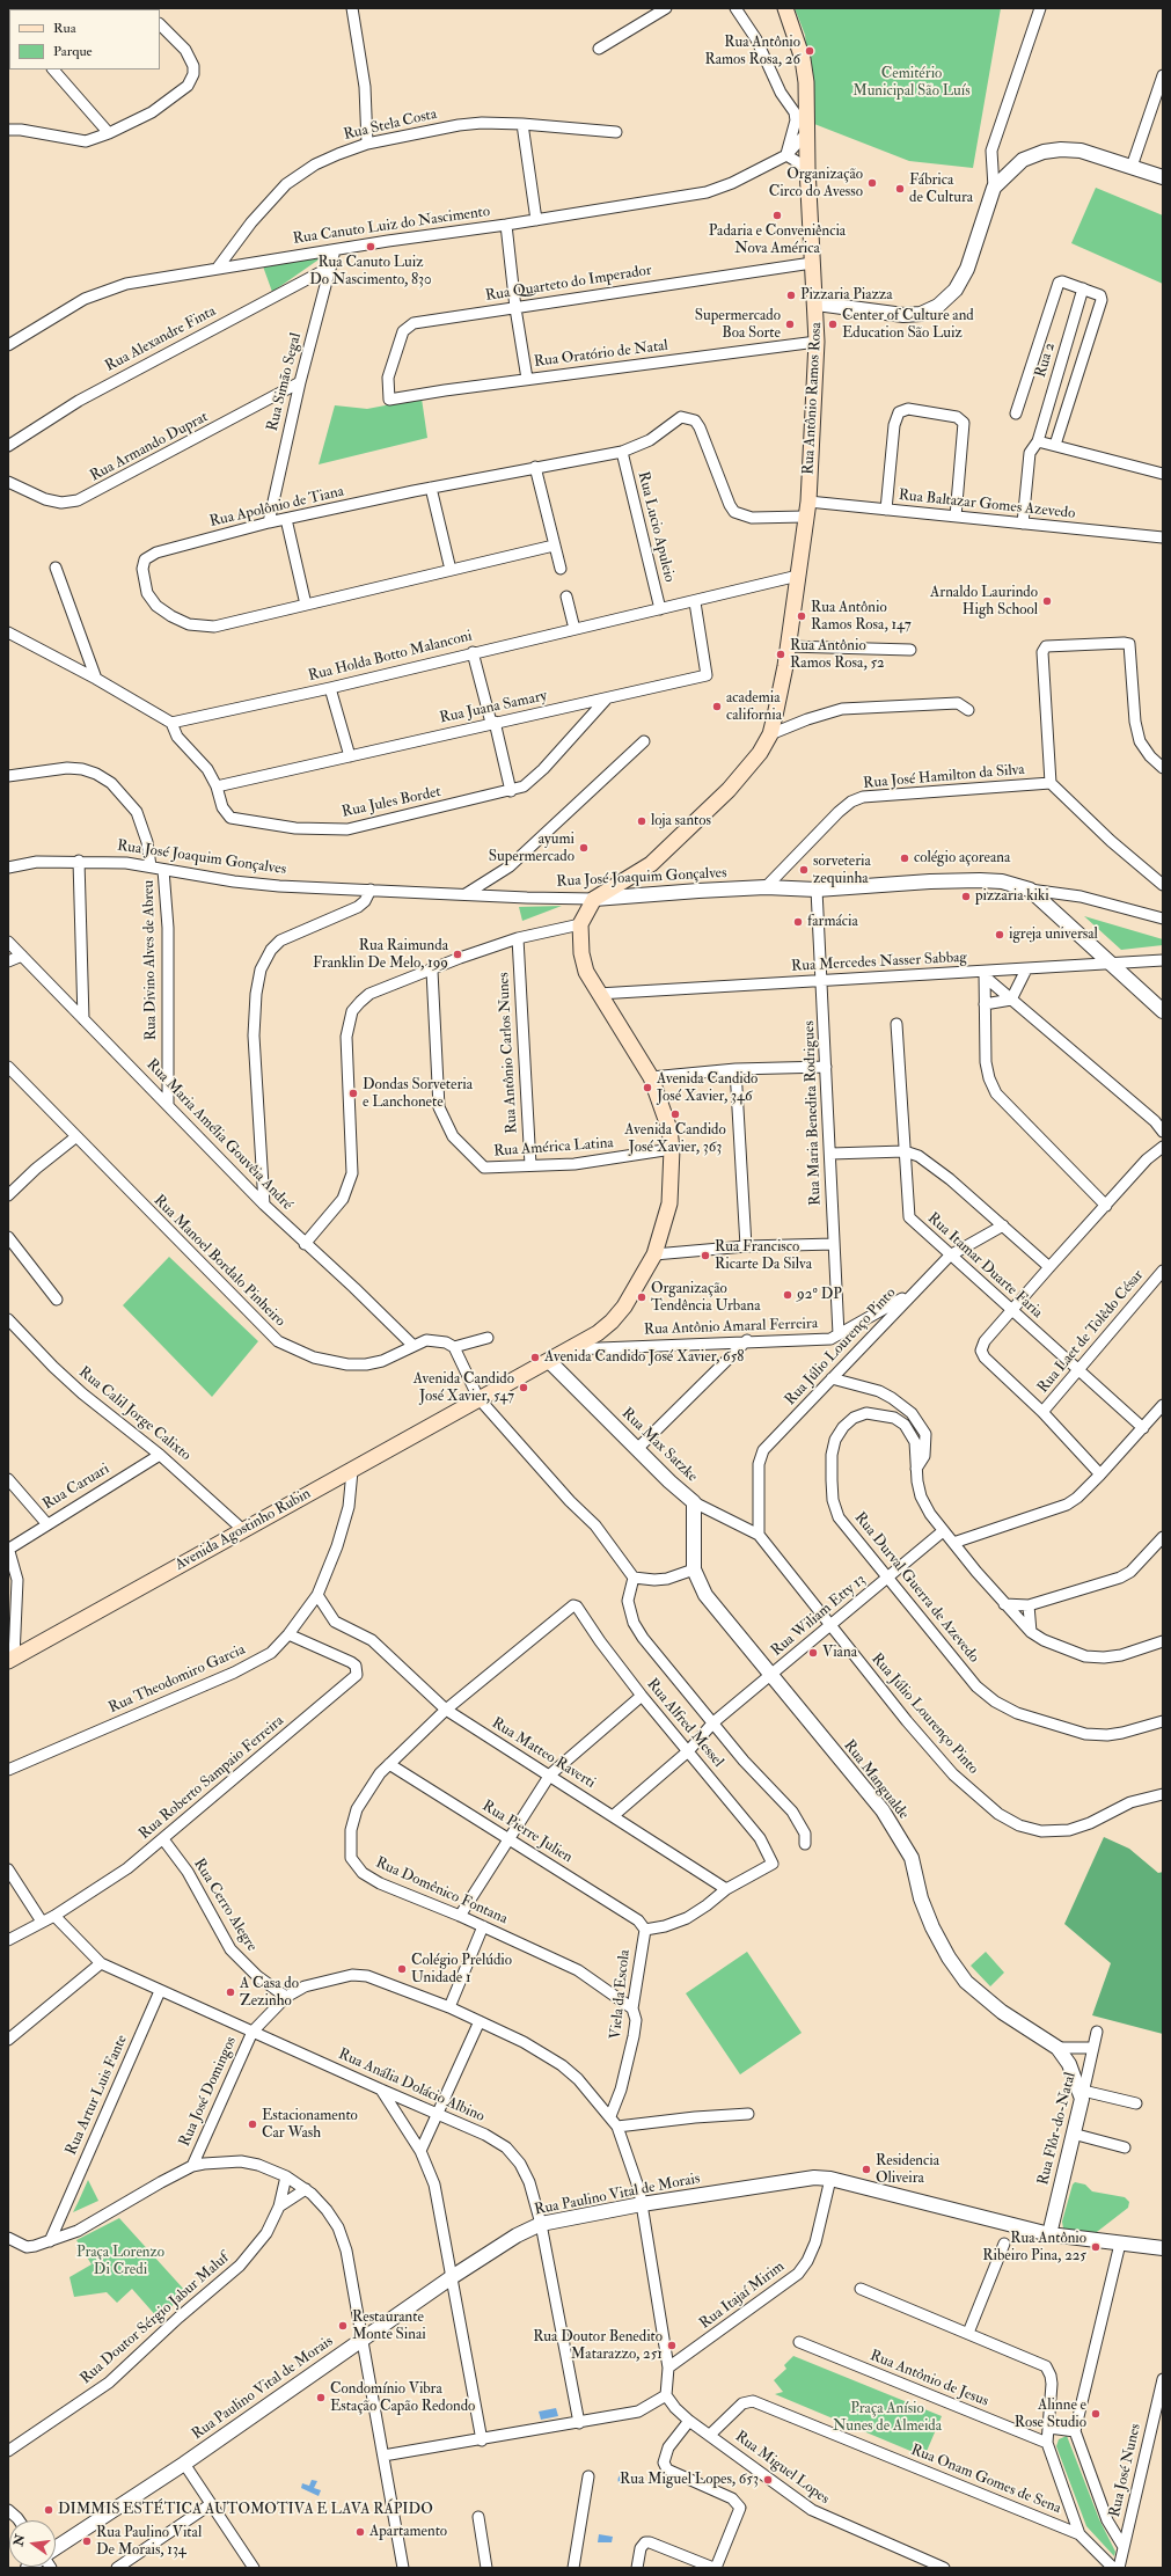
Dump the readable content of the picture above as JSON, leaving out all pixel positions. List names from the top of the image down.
{
  "streets": {
    "main road": ["Rua Antônio Ramos Rosa", "Avenida Agostinho Rubin"],
    "street": [
      "Rua Stela Costa",
      "Rua Canuto Luiz do Nascimento",
      "Rua Quarteto do Imperador",
      "Rua Alexandre Finta",
      "Rua Oratório de Natal",
      "Rua 2",
      "Rua Simão Segal",
      "Rua Armando Duprat",
      "Rua Baltazar Gomes Azevedo",
      "Rua Apolônio de Tiana",
      "Rua Lucio Apuleio",
      "Rua Holda Botto Malanconi",
      "Rua Juana Samary",
      "Rua José Hamilton da Silva",
      "Rua Jules Bordet",
      "Rua José Joaquim Gonçalves",
      "Rua Divino Alves de Abreu",
      "Rua Mercedes Nasser Sabbag",
      "Rua Antônio Carlos Nunes",
      "Rua Maria Benedita Rodrigues",
      "Rua Maria Amélia Gouvêia André",
      "Rua América Latina",
      "Rua Manoel Bordalo Pinheiro",
      "Rua Itamar Duarte Faria",
      "Rua Antônio Amaral Ferreira",
      "Rua Laet de Tolêdo César",
      "Rua Júlio Lourenço Pinto",
      "Rua Calil Jorge Calixto",
      "Rua Max Satzke",
      "Rua Caruari",
      "Rua Durval Guerra de Azevedo",
      "Rua Wiliam Etty 13",
      "Rua Theodomiro Garcia",
      "Rua Alfred Messel",
      "Rua Matteo Raverti",
      "Rua Roberto Sampaio Ferreira",
      "Rua Mangualde",
      "Rua Pierre Julien",
      "Rua Domênico Fontana",
      "Rua Cerro Alegre",
      "Viela da Escola",
      "Rua Anália Dolácio Albino",
      "Rua José Domingos",
      "Rua Artur Luis Fante",
      "Rua Flôr-do-Natal",
      "Rua Paulino Vital de Morais",
      "Rua Itajaí Mirim",
      "Rua Doutor Sérgio Jabur Maluf",
      "Rua Antônio de Jesus",
      "Rua Miguel Lopes",
      "Rua José Nunes",
      "Rua Onam Gomes de Sena"
    ]
  },
  "crossings": [
    ["Rua Stela Costa", "Rua Canuto Luiz do Nascimento"],
    ["Rua Canuto Luiz do Nascimento", "Rua Simão Segal"],
    ["Rua Canuto Luiz do Nascimento", "Rua Antônio Ramos Rosa"],
    ["Rua Quarteto do Imperador", "Rua Oratório de Natal"],
    ["Rua Quarteto do Imperador", "Rua Antônio Ramos Rosa"],
    ["Rua Alexandre Finta", "Rua Simão Segal"],
    ["Rua Oratório de Natal", "Rua Antônio Ramos Rosa"],
    ["Rua 2", "Rua Baltazar Gomes Azevedo"],
    ["Rua Simão Segal", "Rua Armando Duprat"],
    ["Rua Simão Segal", "Rua Apolônio de Tiana"],
    ["Rua Antônio Ramos Rosa", "Rua Baltazar Gomes Azevedo"],
    ["Rua Antônio Ramos Rosa", "Rua Apolônio de Tiana"],
    ["Rua Antônio Ramos Rosa", "Rua Holda Botto Malanconi"],
    ["Rua Antônio Ramos Rosa", "Rua José Joaquim Gonçalves"],
    ["Rua Apolônio de Tiana", "Rua Lucio Apuleio"],
    ["Rua Lucio Apuleio", "Rua Holda Botto Malanconi"],
    ["Rua Holda Botto Malanconi", "Rua Juana Samary"],
    ["Rua Holda Botto Malanconi", "Rua Jules Bordet"],
    ["Rua Juana Samary", "Rua Jules Bordet"],
    ["Rua José Hamilton da Silva", "Rua José Joaquim Gonçalves"],
    ["Rua José Joaquim Gonçalves", "Rua Divino Alves de Abreu"],
    ["Rua José Joaquim Gonçalves", "Rua Maria Benedita Rodrigues"],
    ["Rua Divino Alves de Abreu", "Rua Maria Amélia Gouvêia André"],
    ["Rua Mercedes Nasser Sabbag", "Rua Maria Benedita Rodrigues"],
    ["Rua Mercedes Nasser Sabbag", "Avenida Agostinho Rubin"],
    ["Rua Antônio Carlos Nunes", "Rua América Latina"],
    ["Rua Maria Benedita Rodrigues", "Rua Antônio Amaral Ferreira"],
    ["Rua Maria Amélia Gouvêia André", "Rua Manoel Bordalo Pinheiro"],
    ["Rua América Latina", "Avenida Agostinho Rubin"],
    ["Rua Itamar Duarte Faria", "Rua Laet de Tolêdo César"],
    ["Rua Itamar Duarte Faria", "Rua Júlio Lourenço Pinto"],
    ["Rua Antônio Amaral Ferreira", "Rua Júlio Lourenço Pinto"],
    ["Rua Antônio Amaral Ferreira", "Avenida Agostinho Rubin"],
    ["Rua Júlio Lourenço Pinto", "Rua Wiliam Etty 13"],
    ["Rua Calil Jorge Calixto", "Rua Caruari"],
    ["Rua Calil Jorge Calixto", "Avenida Agostinho Rubin"],
    ["Rua Max Satzke", "Avenida Agostinho Rubin"],
    ["Rua Max Satzke", "Rua Mangualde"],
    ["Avenida Agostinho Rubin", "Rua Theodomiro Garcia"],
    ["Rua Durval Guerra de Azevedo", "Rua Wiliam Etty 13"],
    ["Rua Wiliam Etty 13", "Rua Alfred Messel"],
    ["Rua Wiliam Etty 13", "Rua Matteo Raverti"],
    ["Rua Wiliam Etty 13", "Rua Mangualde"],
    ["Rua Theodomiro Garcia", "Rua Matteo Raverti"],
    ["Rua Theodomiro Garcia", "Rua Roberto Sampaio Ferreira"],
    ["Rua Alfred Messel", "Rua Matteo Raverti"],
    ["Rua Alfred Messel", "Rua Domênico Fontana"],
    ["Rua Matteo Raverti", "Rua Domênico Fontana"],
    ["Rua Roberto Sampaio Ferreira", "Rua Cerro Alegre"],
    ["Rua Roberto Sampaio Ferreira", "Rua Anália Dolácio Albino"],
    ["Rua Mangualde", "Rua Flôr-do-Natal"],
    ["Rua Pierre Julien", "Rua Domênico Fontana"],
    ["Rua Pierre Julien", "Viela da Escola"],
    ["Rua Domênico Fontana", "Viela da Escola"],
    ["Rua Anália Dolácio Albino", "Rua José Domingos"],
    ["Rua Anália Dolácio Albino", "Rua Artur Luis Fante"],
    ["Rua Anália Dolácio Albino", "Rua Paulino Vital de Morais"],
    ["Rua Flôr-do-Natal", "Rua Paulino Vital de Morais"],
    ["Rua Paulino Vital de Morais", "Rua Itajaí Mirim"],
    ["Rua Miguel Lopes", "Rua Onam Gomes de Sena"]
  ],
  "parks": ["Cemitério Municipal São Luís", "Praça Lorenzo Di Credi", "Praça Anísio Nunes de Almeida"],
  "places": [
    "Rua Antônio Ramos Rosa, 26",
    "Organização Circo do Avesso",
    "Fábrica de Cultura",
    "Padaria e Conveniência Nova América",
    "Rua Canuto Luiz Do Nascimento, 830",
    "Pizzaria Piazza",
    "Supermercado Boa Sorte",
    "Center of Culture and Education São Luiz",
    "Arnaldo Laurindo High School",
    "Rua Antônio Ramos Rosa, 147",
    "Rua Antônio Ramos Rosa, 52",
    "academia california",
    "loja santos",
    "ayumi Supermercado",
    "colégio açoreana",
    "sorveteria zequinha",
    "pizzaria kiki",
    "farmácia",
    "igreja universal",
    "Rua Raimunda Franklin De Melo, 199",
    "Avenida Candido José Xavier, 346",
    "Dondas Sorveteria e Lanchonete",
    "Avenida Candido José Xavier, 363",
    "Rua Francisco Ricarte Da Silva",
    "92º DP",
    "Organização Tendência Urbana",
    "Avenida Candido José Xavier, 658",
    "Avenida Candido José Xavier, 547",
    "Viana",
    "Colégio Prelúdio Unidade 1",
    "A Casa do Zezinho",
    "Estacionamento Car Wash",
    "Residencia Oliveira",
    "Rua Antônio Ribeiro Pina, 225",
    "Restaurante Monte Sinai",
    "Rua Doutor Benedito Matarazzo, 251",
    "Condomínio Vibra Estação Capão Redondo",
    "Alinne e Rose Studio",
    "Rua Miguel Lopes, 653",
    "DIMMIS ESTÉTICA AUTOMOTIVA E LAVA RÁPIDO",
    "Apartamento",
    "Rua Paulino Vital De Morais, 134"
  ],
  "legend": ["Rua", "Parque"],
  "north": "left"
}
